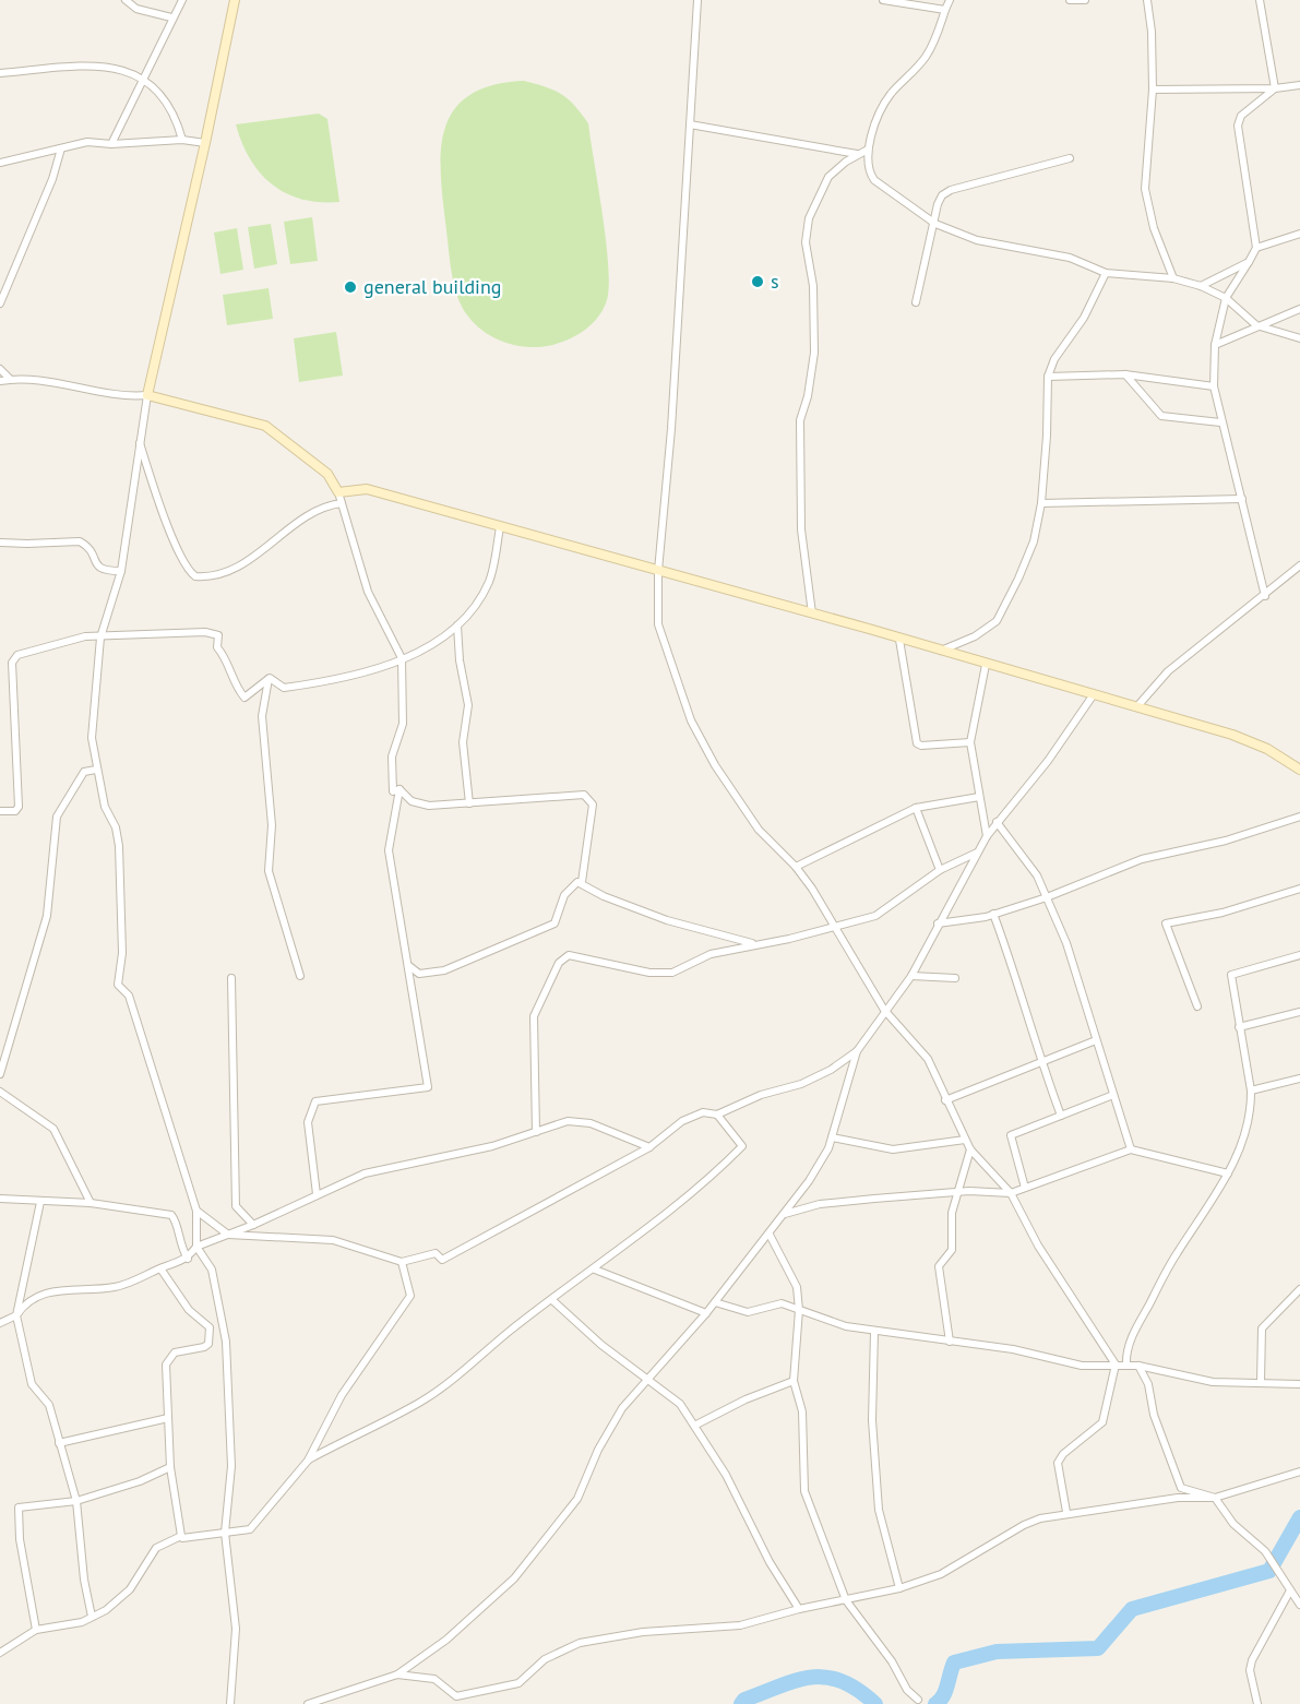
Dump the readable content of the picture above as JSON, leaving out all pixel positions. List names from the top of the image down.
{
  "places": ["s", "general building"]
}
